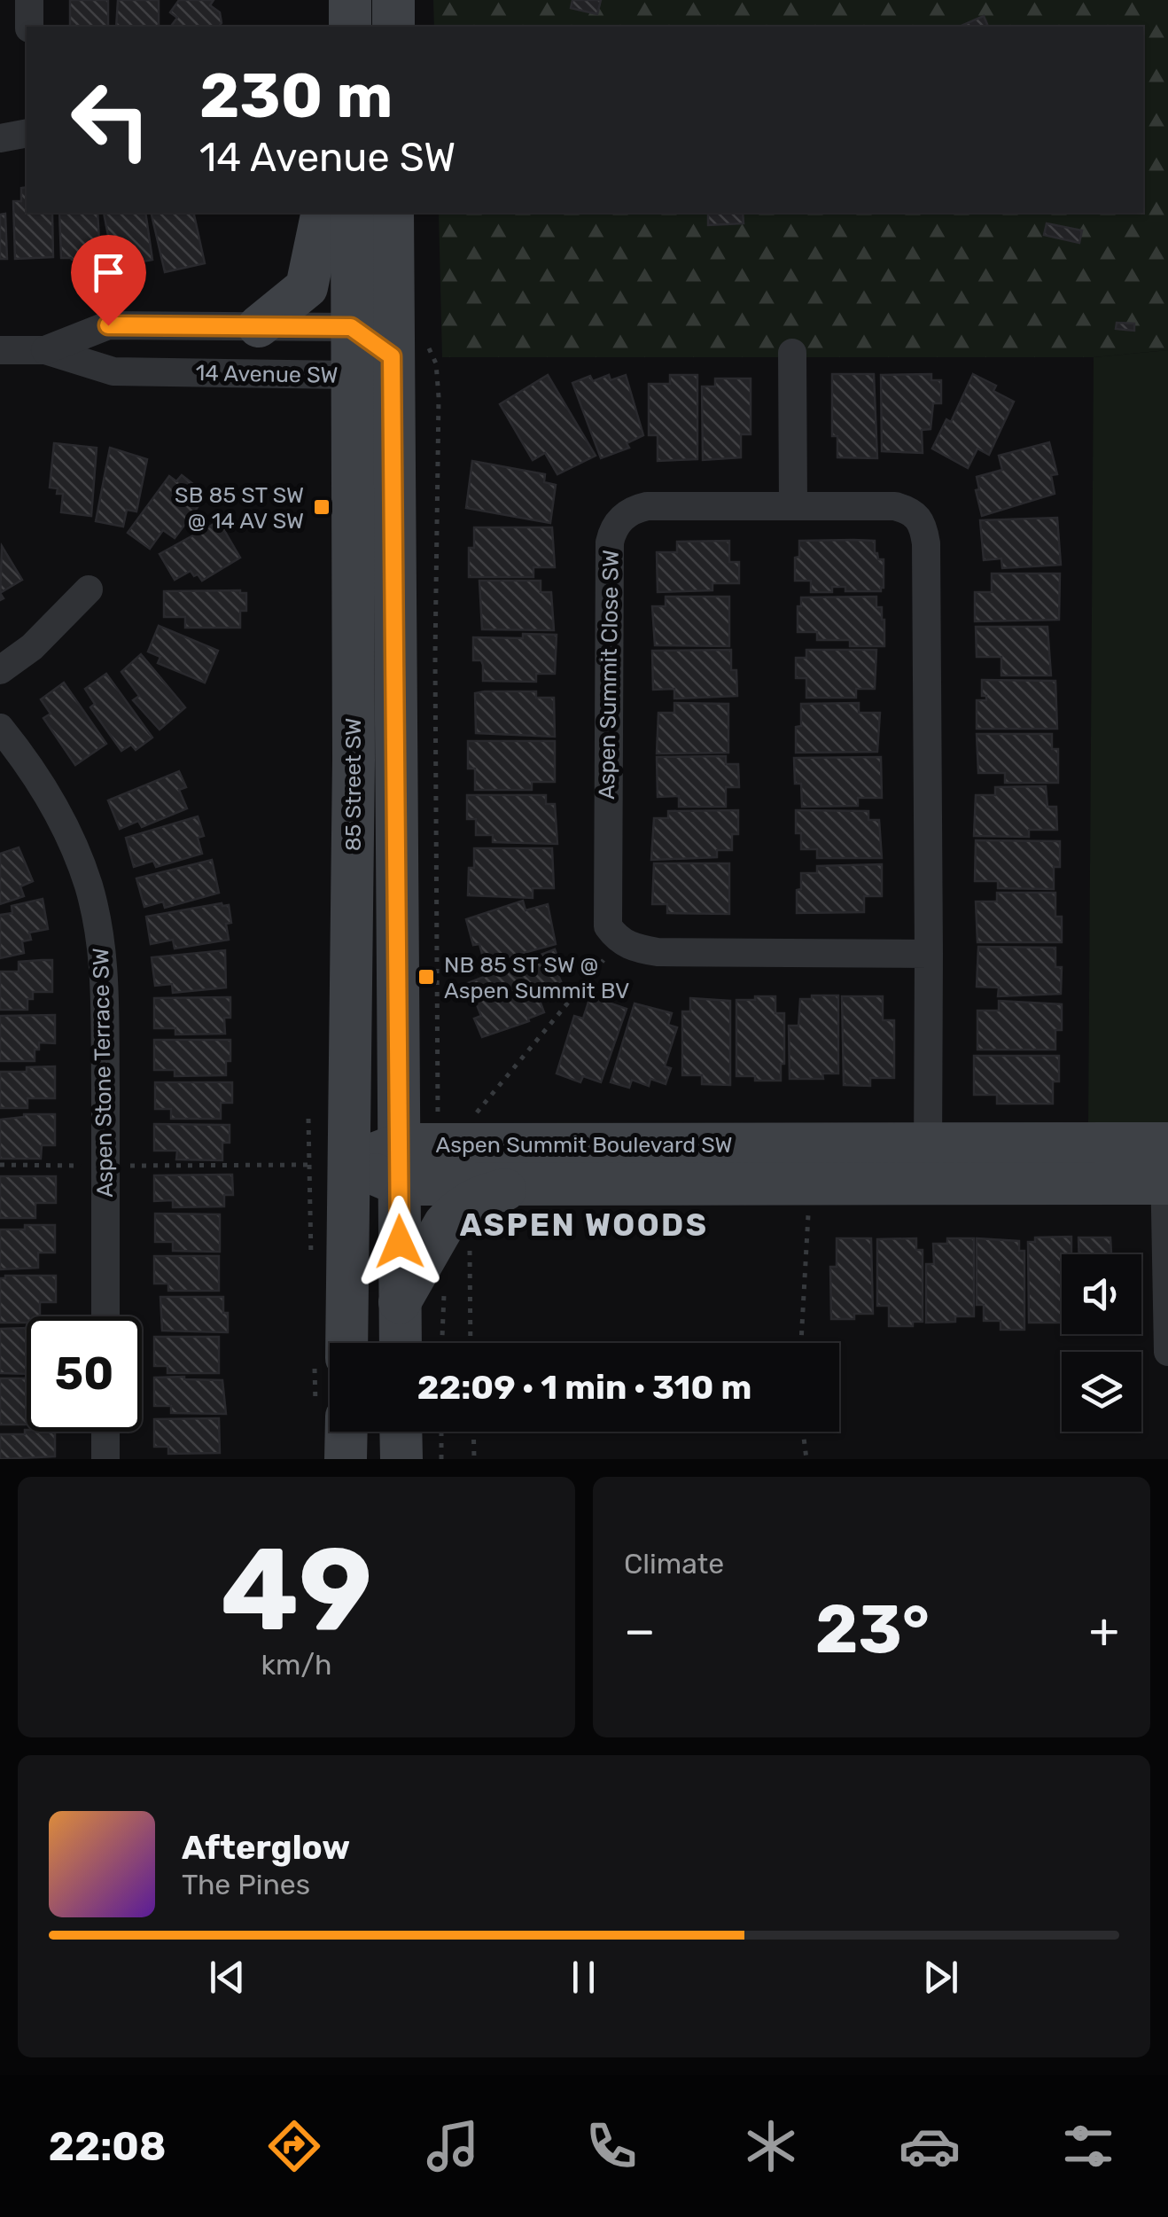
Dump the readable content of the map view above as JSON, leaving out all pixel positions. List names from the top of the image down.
{
  "streets": {
    "main road": ["85 Street SW", "Aspen Summit Boulevard SW"],
    "street": ["14 Avenue SW", "Aspen Summit Close SW", "Aspen Stone Terrace SW"]
  },
  "crossings": [
    ["14 Avenue SW", "85 Street SW"],
    ["Aspen Summit Close SW", "Aspen Summit Boulevard SW"],
    ["85 Street SW", "Aspen Summit Boulevard SW"]
  ],
  "districts": ["ASPEN WOODS"],
  "places": {
    "transit": ["SB 85 ST SW @ 14 AV SW", "NB 85 ST SW @ Aspen Summit BV"]
  },
  "page": {
    "turn": ["230 m", "14 Avenue SW"],
    "limit": "50",
    "trip": "22:09 · 1 min · 310 m",
    "tile": [
      ["49", "km/h"],
      "Climate"
    ],
    "heat": ["−", "23°", "+"],
    "song": ["Afterglow", "The Pines"],
    "tabs": "22:08"
  }
}
